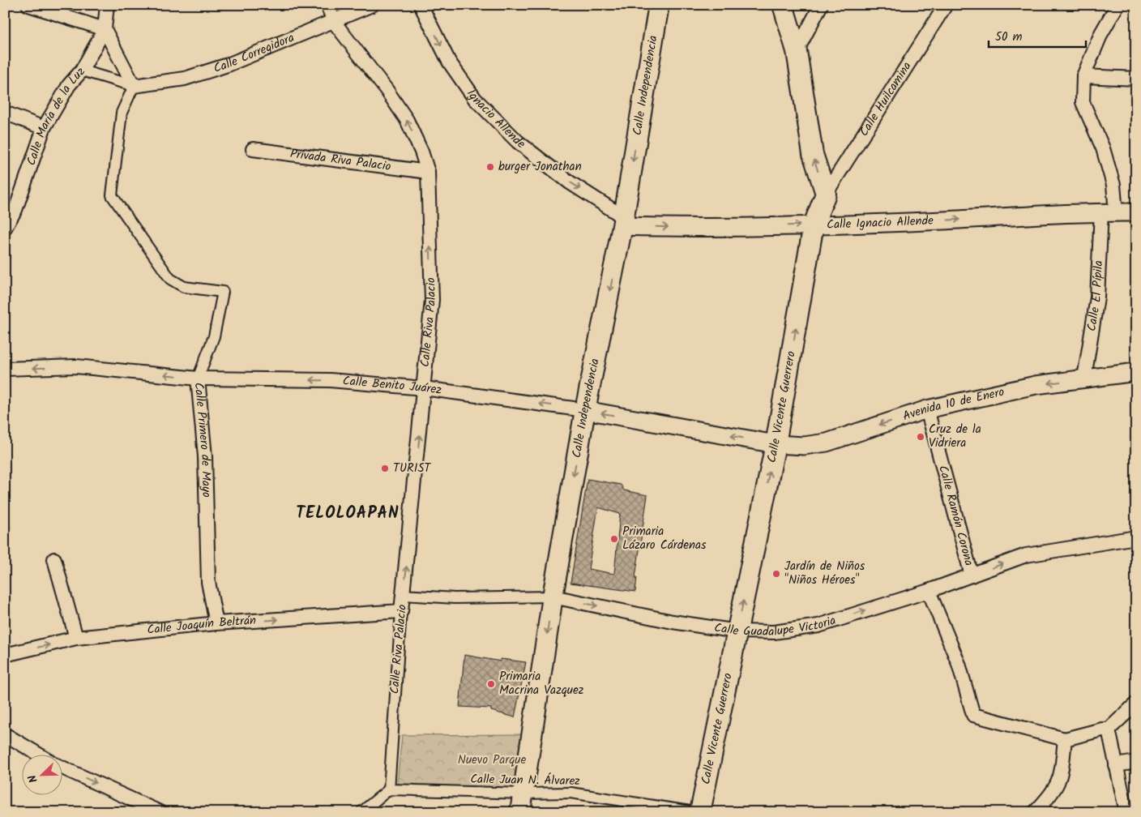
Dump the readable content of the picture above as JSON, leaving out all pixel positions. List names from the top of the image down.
{
  "streets": {
    "main road": ["Calle Independencia", "Calle Vicente Guerrero"],
    "street": [
      "Calle Corregidora",
      "Calle Huilcamina",
      "Calle María de la Luz",
      "Ignacio Allende",
      "Privada Riva Palacio",
      "Calle Ignacio Allende",
      "Calle El Pípila",
      "Calle Riva Palacio",
      "Calle Benito Juárez",
      "Avenida 10 de Enero",
      "Calle Primero de Mayo",
      "Calle Ramón Corona",
      "Calle Guadalupe Victoria",
      "Calle Joaquín Beltrán",
      "Calle Juan N. Álvarez"
    ]
  },
  "crossings": [
    ["Calle Corregidora", "Calle Riva Palacio"],
    ["Calle Corregidora", "Calle Primero de Mayo"],
    ["Calle Independencia", "Ignacio Allende"],
    ["Calle Independencia", "Calle Ignacio Allende"],
    ["Calle Independencia", "Calle Benito Juárez"],
    ["Calle Independencia", "Calle Guadalupe Victoria"],
    ["Calle Independencia", "Calle Juan N. Álvarez"],
    ["Calle Huilcamina", "Calle Vicente Guerrero"],
    ["Ignacio Allende", "Calle Ignacio Allende"],
    ["Privada Riva Palacio", "Calle Riva Palacio"],
    ["Calle Ignacio Allende", "Calle El Pípila"],
    ["Calle Ignacio Allende", "Calle Vicente Guerrero"],
    ["Calle El Pípila", "Avenida 10 de Enero"],
    ["Calle Riva Palacio", "Calle Benito Juárez"],
    ["Calle Riva Palacio", "Calle Guadalupe Victoria"],
    ["Calle Riva Palacio", "Calle Joaquín Beltrán"],
    ["Calle Riva Palacio", "Calle Juan N. Álvarez"],
    ["Calle Benito Juárez", "Avenida 10 de Enero"],
    ["Calle Benito Juárez", "Calle Vicente Guerrero"],
    ["Calle Benito Juárez", "Calle Primero de Mayo"],
    ["Avenida 10 de Enero", "Calle Vicente Guerrero"],
    ["Avenida 10 de Enero", "Calle Ramón Corona"],
    ["Calle Vicente Guerrero", "Calle Guadalupe Victoria"],
    ["Calle Primero de Mayo", "Calle Joaquín Beltrán"],
    ["Calle Ramón Corona", "Calle Guadalupe Victoria"]
  ],
  "one_way": [
    "Calle Independencia",
    "Ignacio Allende",
    "Calle Ignacio Allende",
    "Calle Riva Palacio",
    "Calle Benito Juárez",
    "Avenida 10 de Enero",
    "Calle Vicente Guerrero",
    "Calle Guadalupe Victoria",
    "Calle Joaquín Beltrán"
  ],
  "districts": ["TELOLOAPAN"],
  "parks": ["Nuevo Parque"],
  "places": [
    "burger Jonathan",
    "Cruz de la Vidriera",
    "TURIST",
    "Primaria Lázaro Cárdenas",
    "Jardín de Niños \"Niños Héroes\"",
    "Primaria Macrina Vazquez"
  ],
  "scale_bar": "50 m",
  "north": "bottom left"
}
